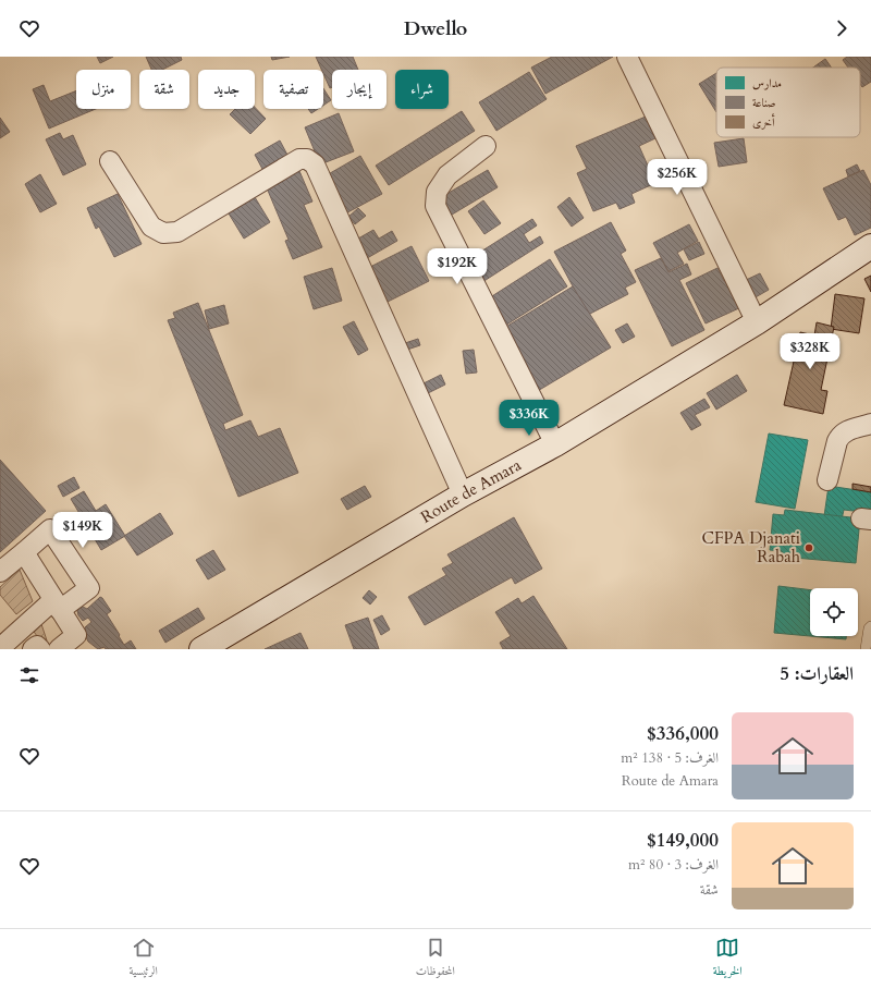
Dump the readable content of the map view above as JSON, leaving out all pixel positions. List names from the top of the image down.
{
  "streets": {
    "street": ["Route de Amara"]
  },
  "places": ["CFPA Djanati Rabah"],
  "legend": ["مدارس", "صناعة", "أخرى"],
  "page": {
    "header": "Dwello",
    "chip": [
      "شراء",
      "إيجار",
      "تصفية",
      "جديد",
      "شقة",
      "منزل"
    ],
    "price": [
      "$256K",
      "$192K",
      "$328K",
      "$336K",
      "$149K"
    ],
    "heading": "العقارات: 5",
    "list": [
      {
        "name": "$336,000",
        "note": "الغرف: 5 · 138 m² · Route de Amara"
      },
      {
        "name": "$149,000",
        "note": "الغرف: 3 · 80 m² · شقة"
      }
    ],
    "tabs": ["الخريطة", "المحفوظات", "الرئيسية"]
  }
}
